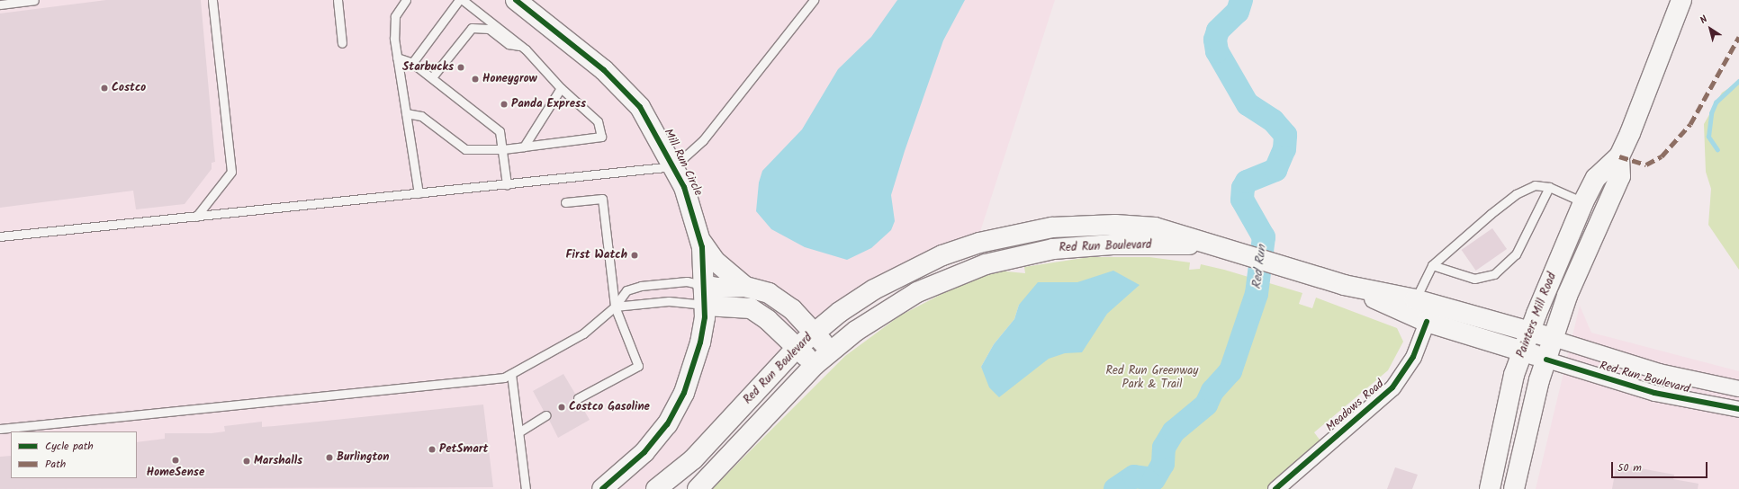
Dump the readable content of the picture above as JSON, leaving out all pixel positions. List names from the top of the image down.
{
  "streets": {
    "main road": ["Mill Run Circle", "Red Run Boulevard", "Painters Mill Road"],
    "street": ["Meadows Road"]
  },
  "crossings": [
    ["Red Run Boulevard", "Painters Mill Road"],
    ["Red Run Boulevard", "Meadows Road"]
  ],
  "water": ["Red Run"],
  "parks": ["Red Run Greenway Park & Trail"],
  "places": [
    "Starbucks",
    "Honeygrow",
    "Costco",
    "Panda Express",
    "First Watch",
    "Costco Gasoline",
    "PetSmart",
    "Burlington",
    "HomeSense",
    "Marshalls"
  ],
  "legend": ["Cycle path", "Path"],
  "scale_bar": "50 m",
  "north": "top left"
}
